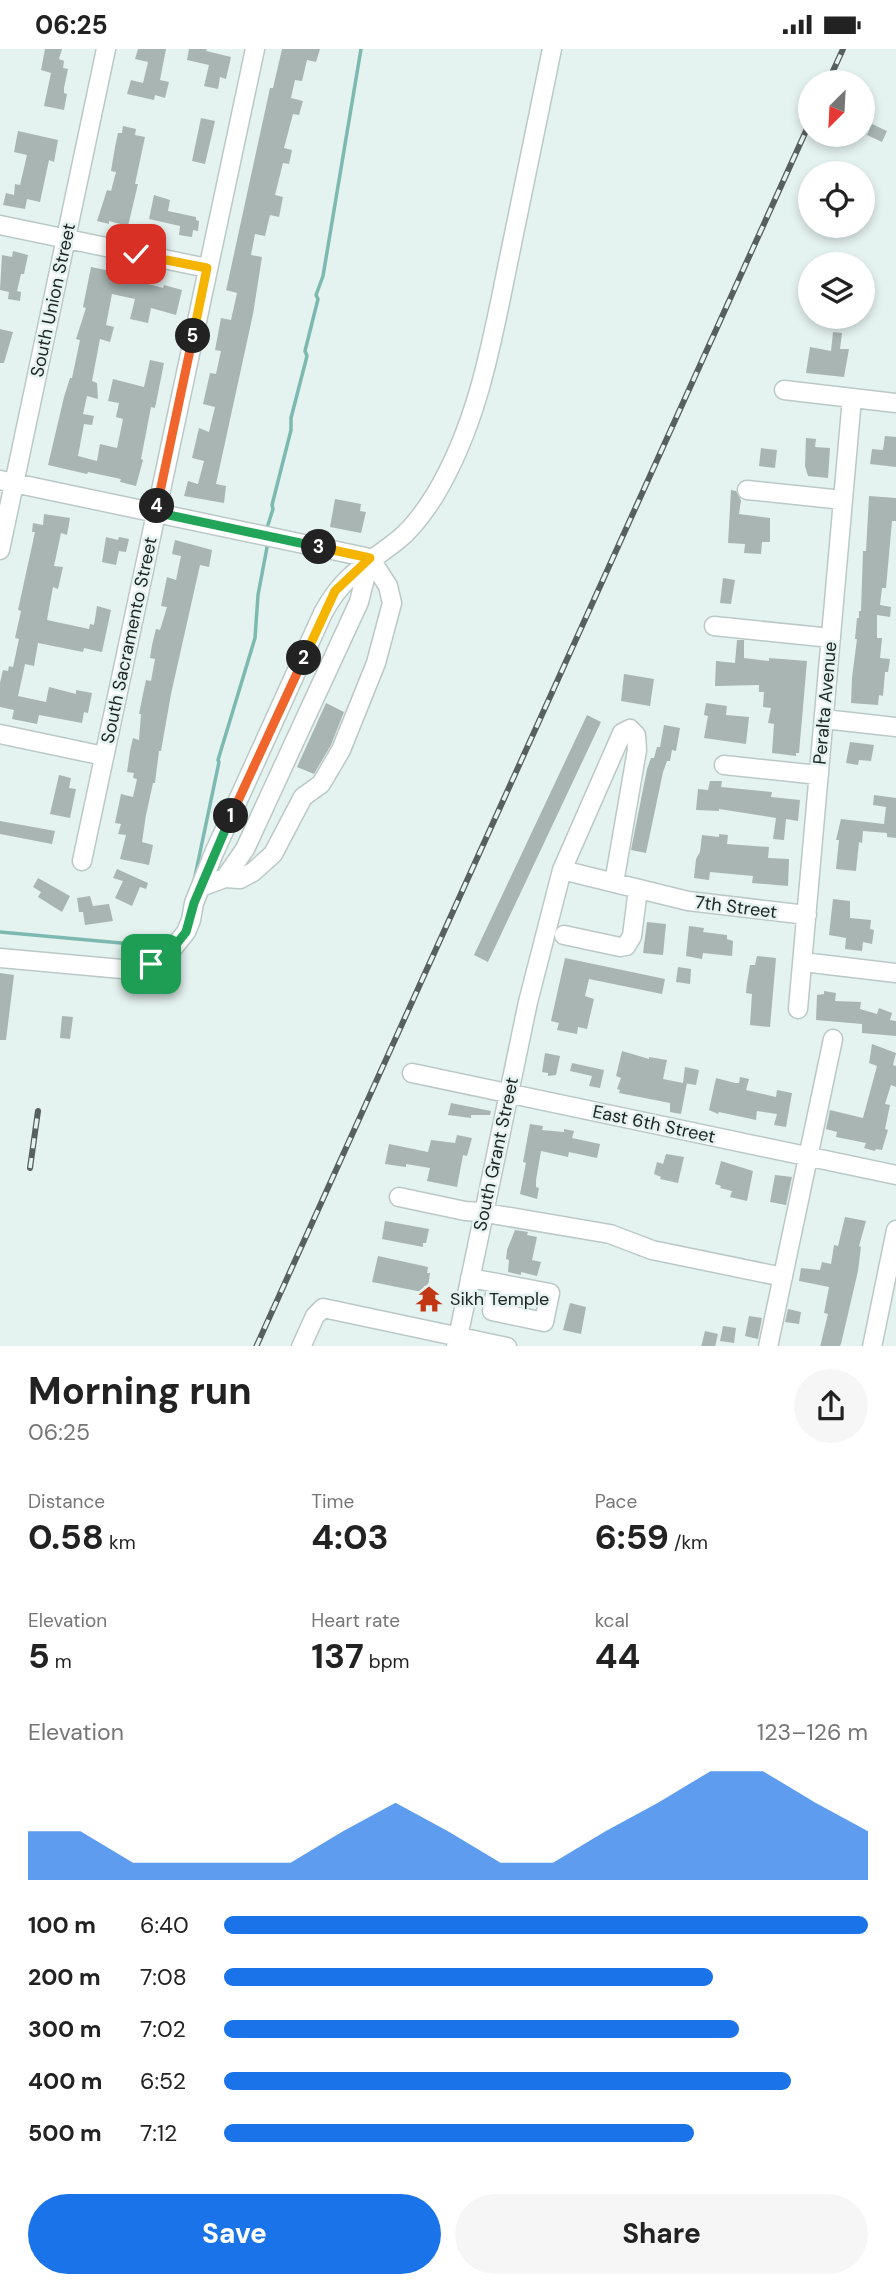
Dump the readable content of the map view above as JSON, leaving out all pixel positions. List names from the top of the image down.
{
  "streets": {
    "street": [
      "South Union Street",
      "South Sacramento Street",
      "Peralta Avenue",
      "7th Street",
      "East 6th Street",
      "South Grant Street"
    ]
  },
  "crossings": [
    ["Peralta Avenue", "7th Street"],
    ["7th Street", "South Grant Street"],
    ["East 6th Street", "South Grant Street"]
  ],
  "places": {
    "temple": ["Sikh Temple"]
  },
  "north": "bottom left",
  "page": {
    "status": "06:25",
    "pins": [
      "5",
      "4",
      "3",
      "2",
      "1"
    ],
    "heading": ["Morning run", "06:25"],
    "stats": [
      ["Distance", "0.58 km"],
      ["Time", "4:03"],
      ["Pace", "6:59 /km"],
      ["Elevation", "5 m"],
      ["Heart rate", "137 bpm"],
      ["kcal", "44"]
    ],
    "chart": ["Elevation", "123–126 m"],
    "list": [
      {
        "name": "100 m",
        "note": "6:40"
      },
      {
        "name": "200 m",
        "note": "7:08"
      },
      {
        "name": "300 m",
        "note": "7:02"
      },
      {
        "name": "400 m",
        "note": "6:52"
      },
      {
        "name": "500 m",
        "note": "7:12"
      }
    ],
    "buttons": ["Save", "Share"]
  }
}
